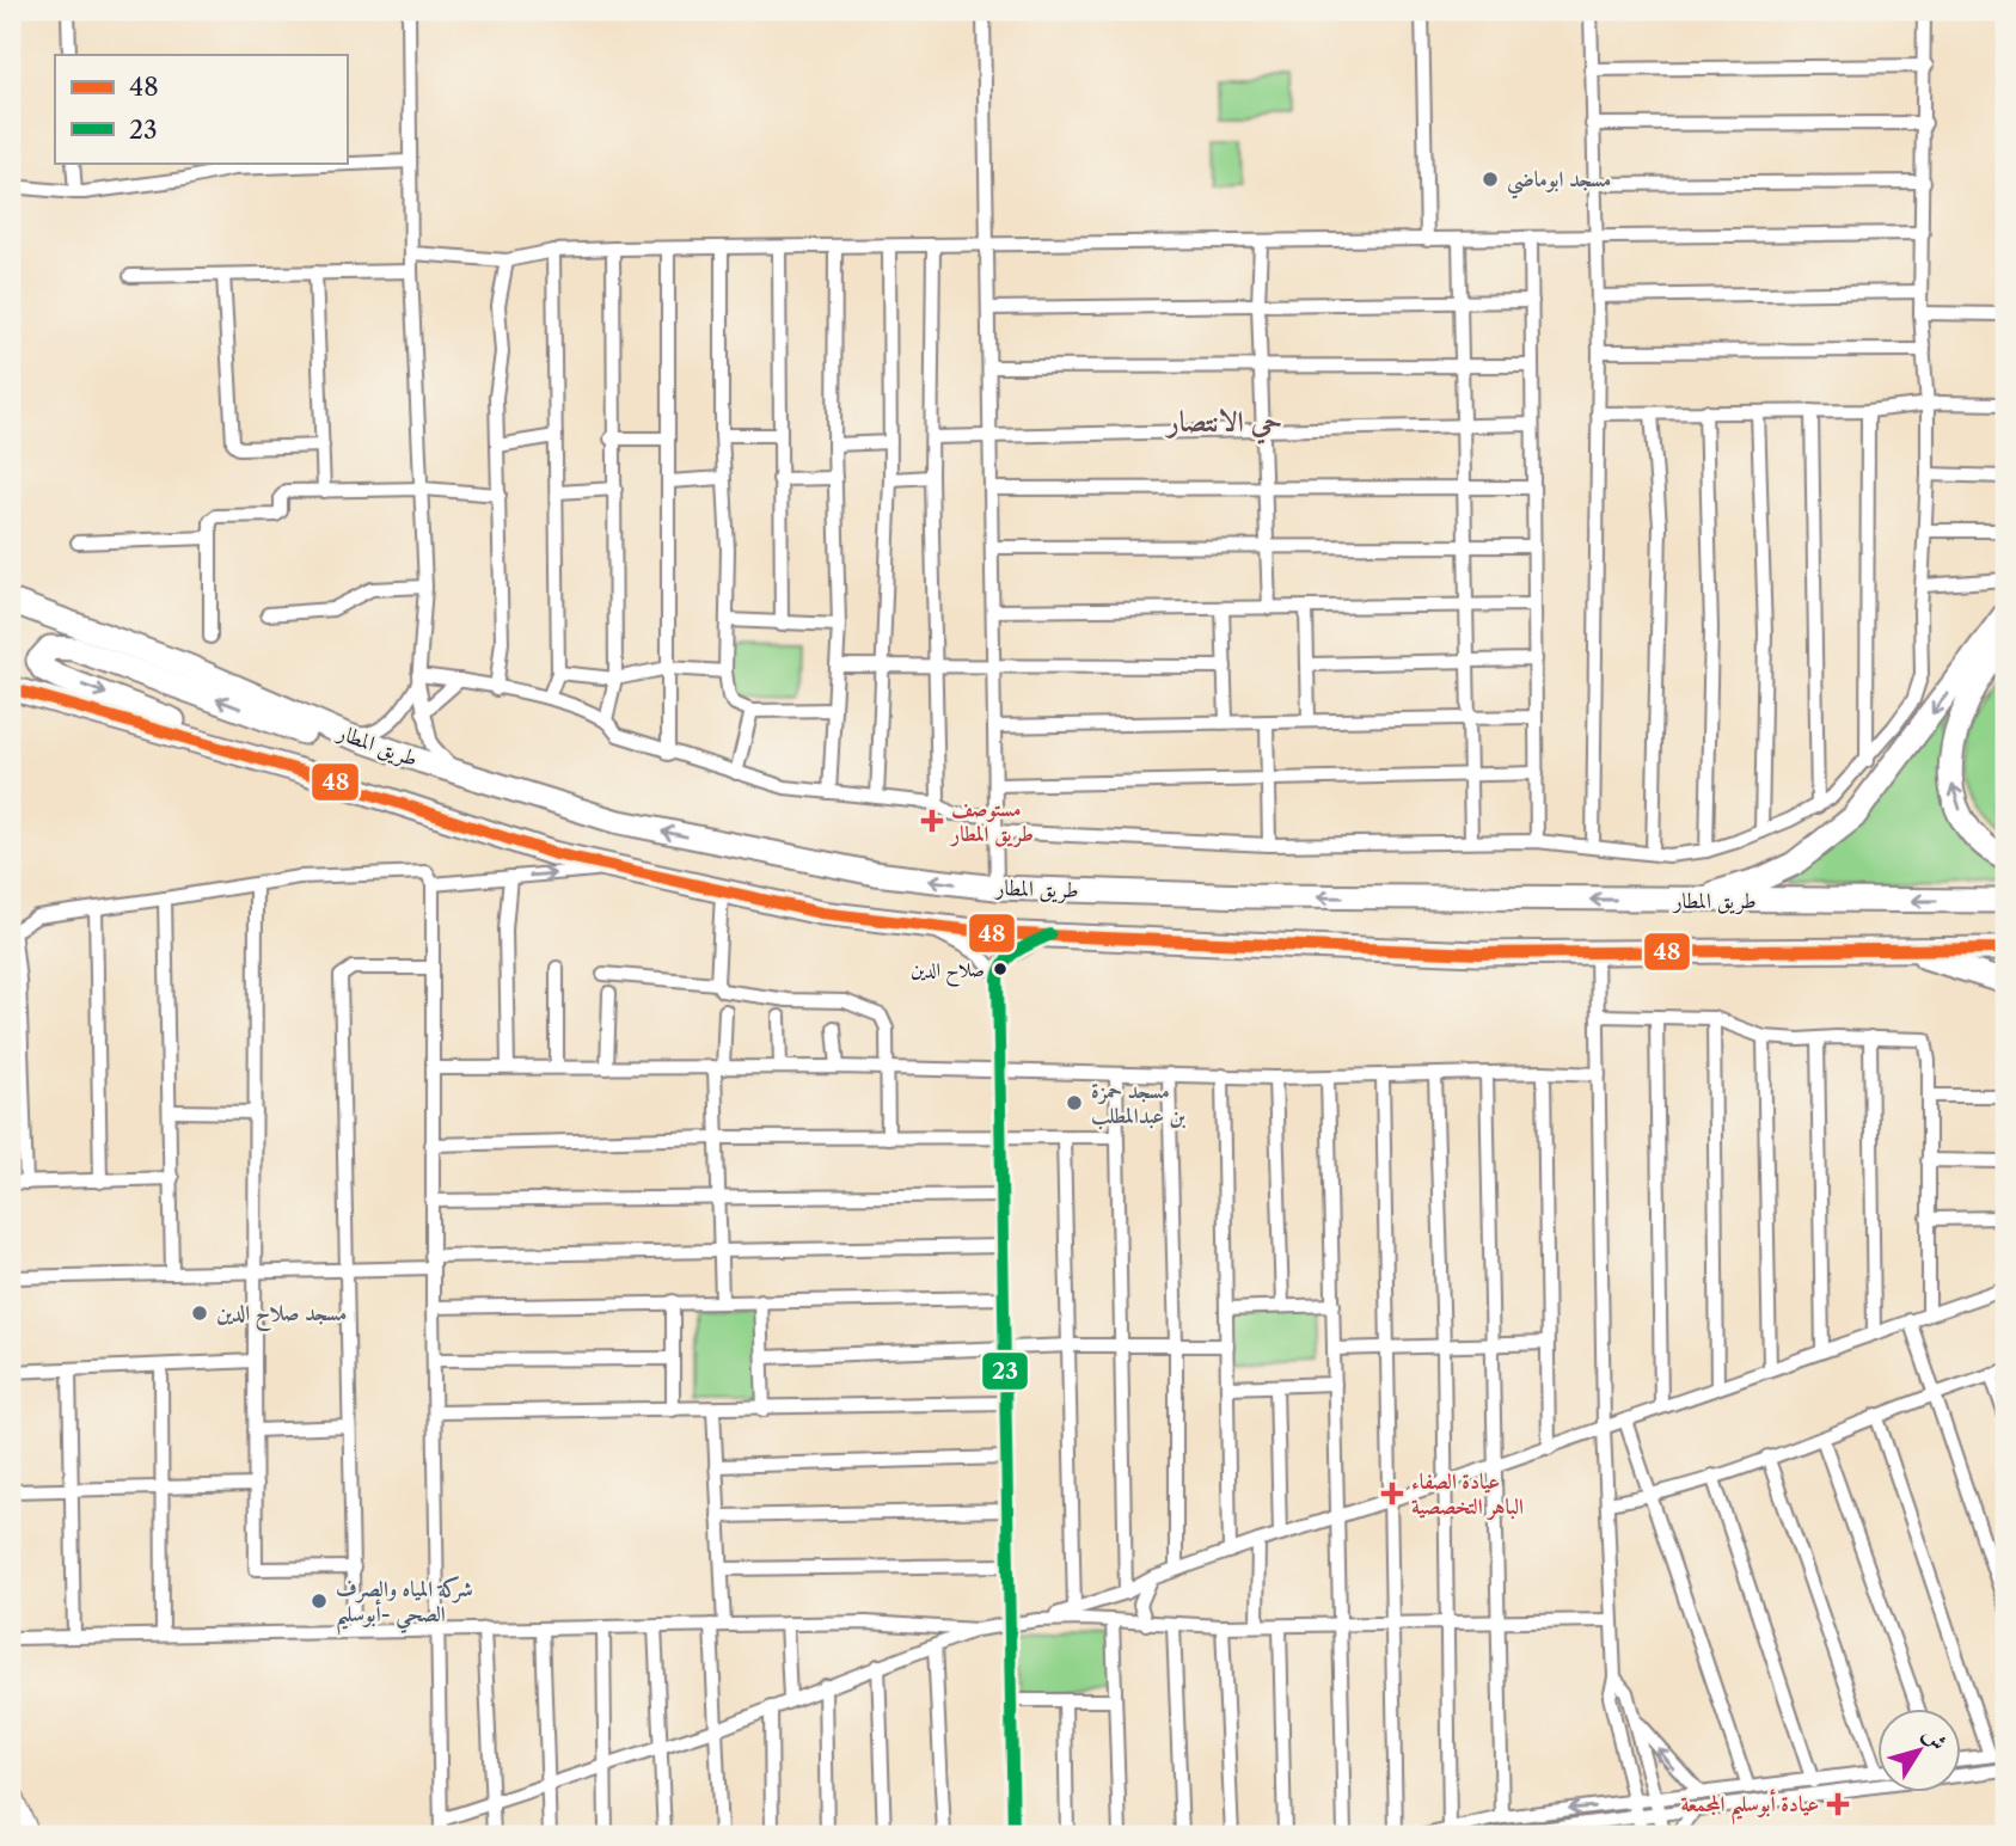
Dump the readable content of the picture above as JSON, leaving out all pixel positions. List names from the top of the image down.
{
  "streets": {
    "highway": ["طريق المطار"]
  },
  "districts": ["حي الانتصار"],
  "places": {
    "other": [
      "مسجد ابوماضي",
      "صلاح الدين",
      "مسجد حمزة بن عبدالمطلب",
      "مسجد صلاح الدين",
      "شركة المياه والصرف الصحي -أبوسليم"
    ],
    "health": ["مستوصف طريق المطار", "عيادة الصفاء الباهر التخصصية", "عيادة أبوسليم المجمعة"]
  },
  "lines": ["transit line 48", "transit line 23"],
  "legend": ["48", "23"],
  "north": "top right"
}
